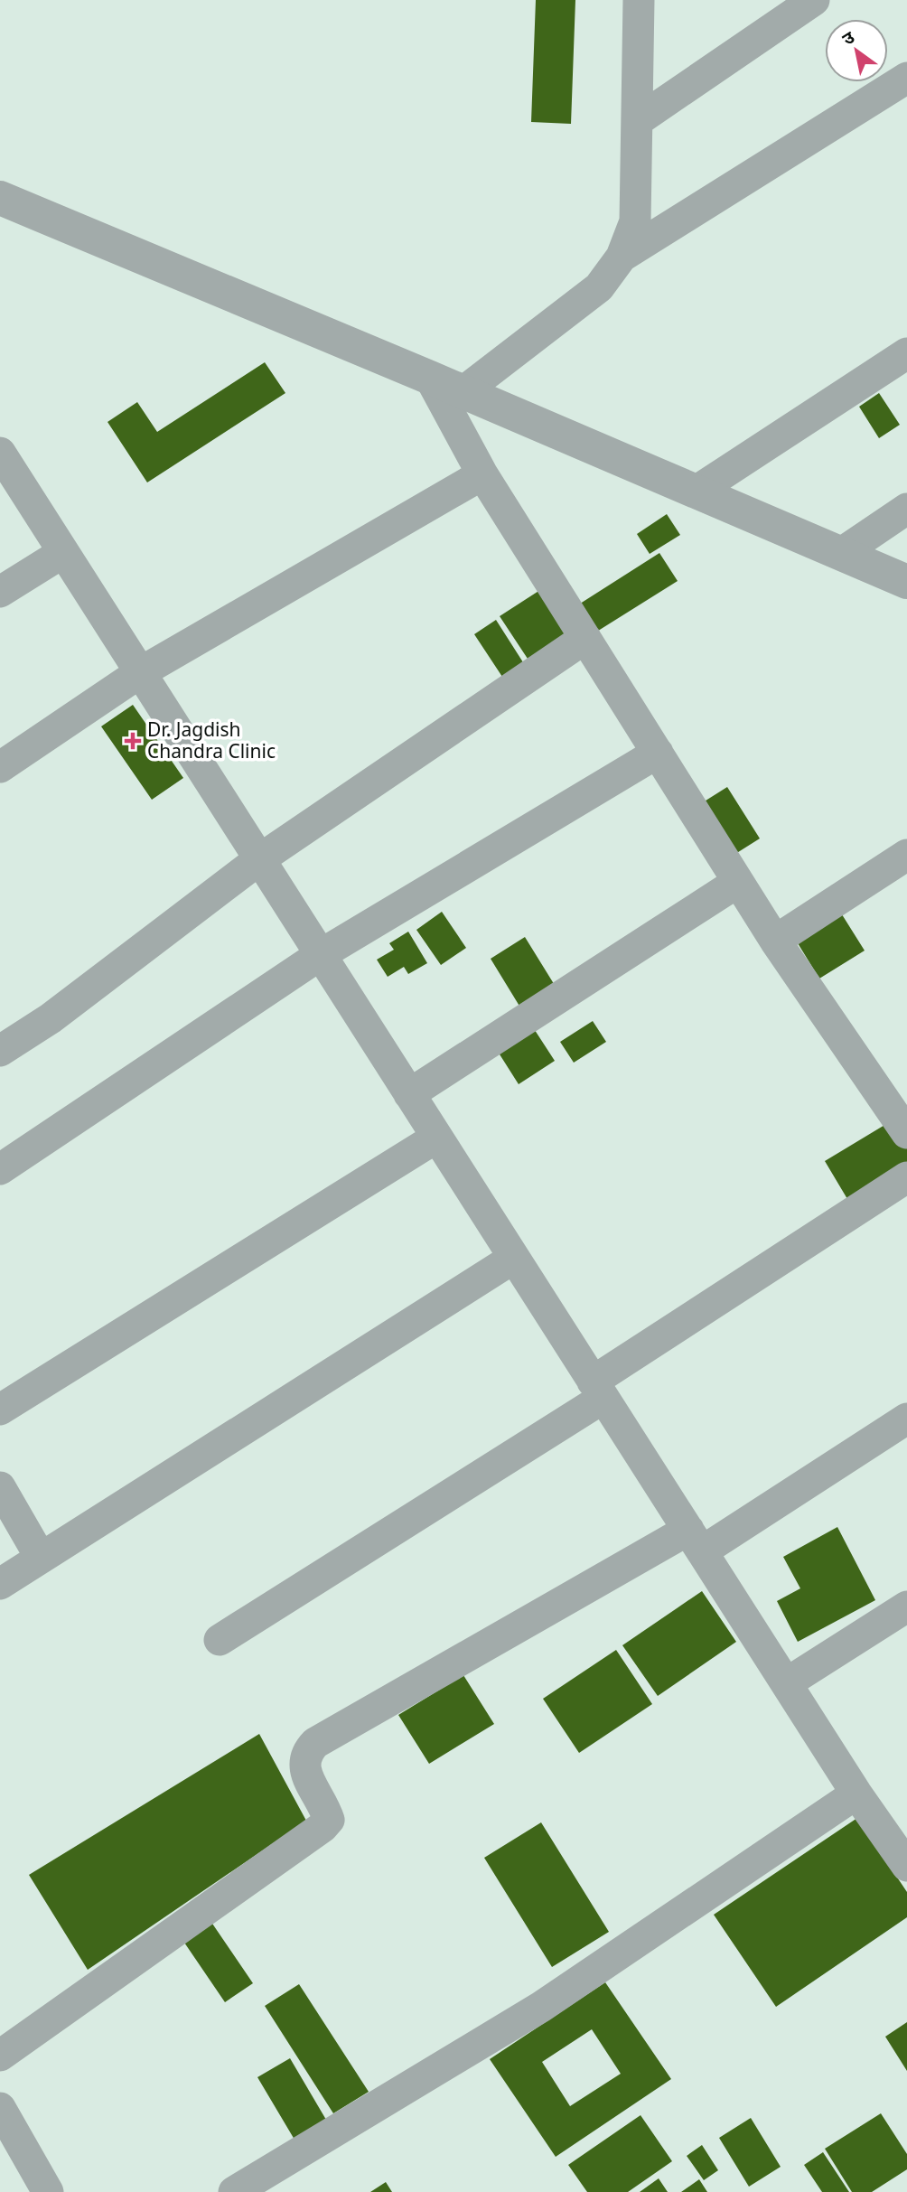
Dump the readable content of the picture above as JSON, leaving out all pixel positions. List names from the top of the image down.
{
  "places": {
    "health": ["Dr. Jagdish Chandra Clinic"]
  },
  "north": "top left"
}
